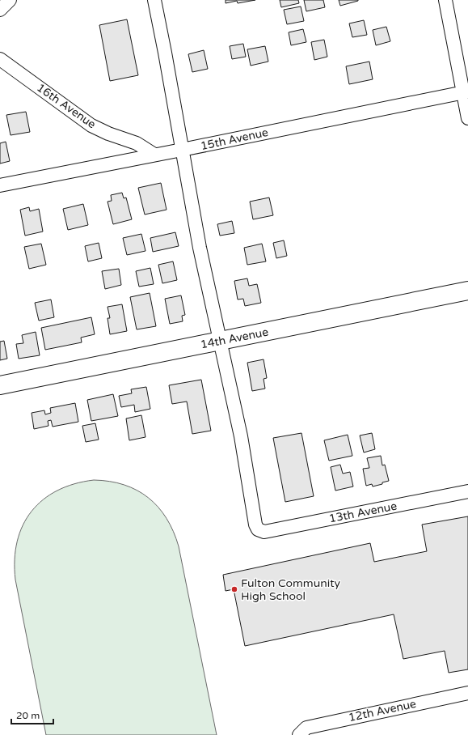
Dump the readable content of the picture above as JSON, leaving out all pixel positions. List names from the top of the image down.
{
  "streets": {
    "main road": ["14th Avenue"],
    "street": [
      "16th Avenue",
      "15th Avenue",
      "13th Avenue",
      "12th Avenue"
    ]
  },
  "crossings": [
    ["16th Avenue", "15th Avenue"],
    ["14th Avenue", "13th Avenue"]
  ],
  "places": ["Fulton Community High School"],
  "scale_bar": "20 m"
}
